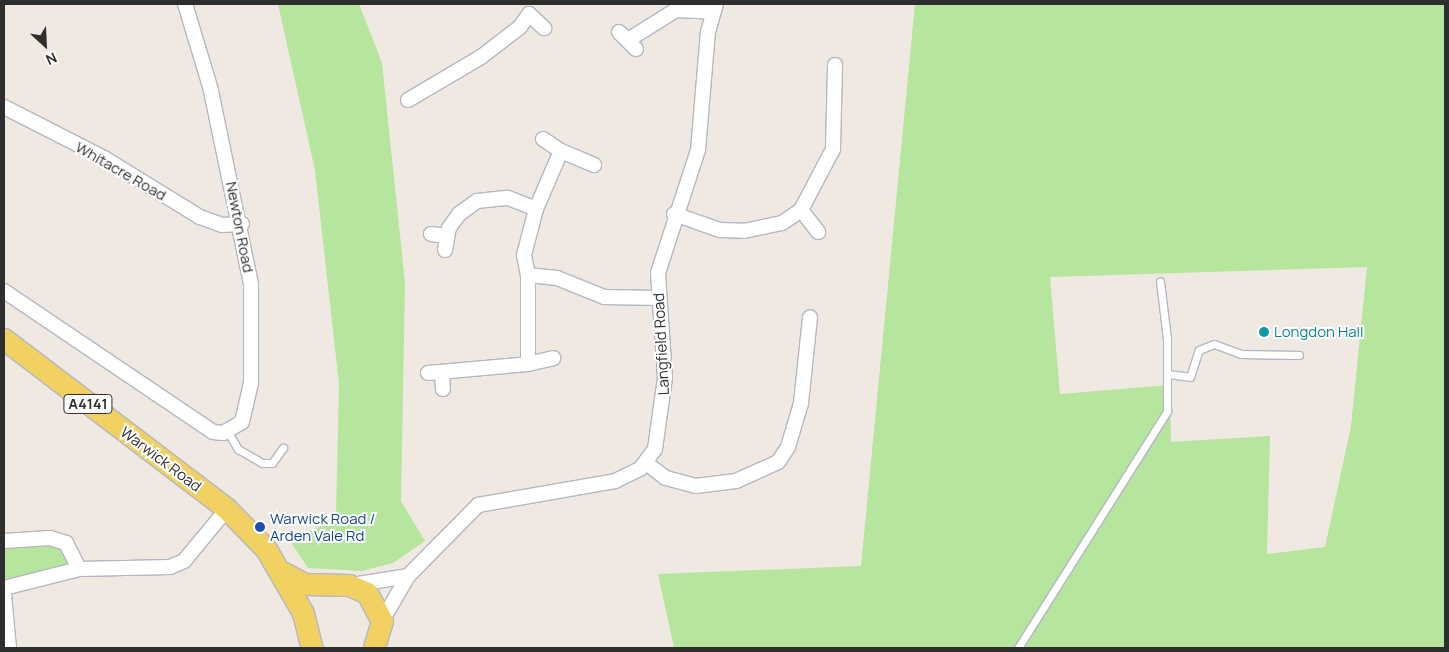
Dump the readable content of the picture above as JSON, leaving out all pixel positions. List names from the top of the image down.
{
  "streets": {
    "main road": ["A4141", "Warwick Road"],
    "street": ["Whitacre Road", "Newton Road", "Langfield Road"]
  },
  "crossings": [
    ["Whitacre Road", "Newton Road"]
  ],
  "places": ["Longdon Hall", "Warwick Road / Arden Vale Rd"],
  "north": "bottom right"
}
